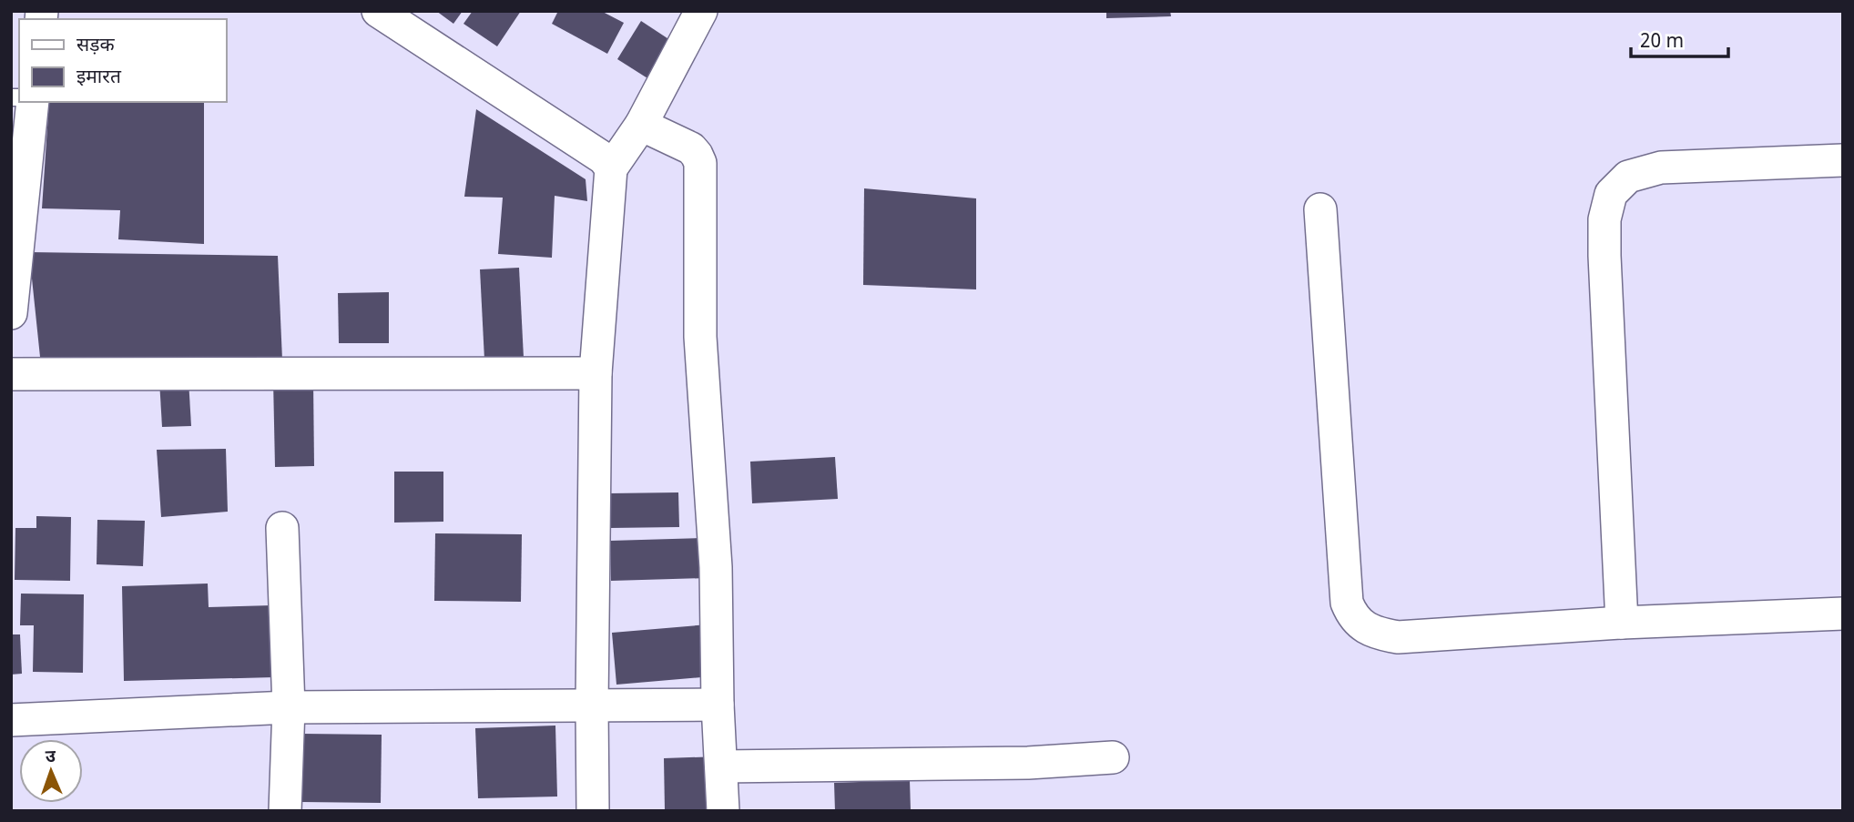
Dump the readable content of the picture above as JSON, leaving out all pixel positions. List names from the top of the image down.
{
  "legend": ["सड़क", "इमारत"],
  "scale_bar": "20 m",
  "north": "top"
}
